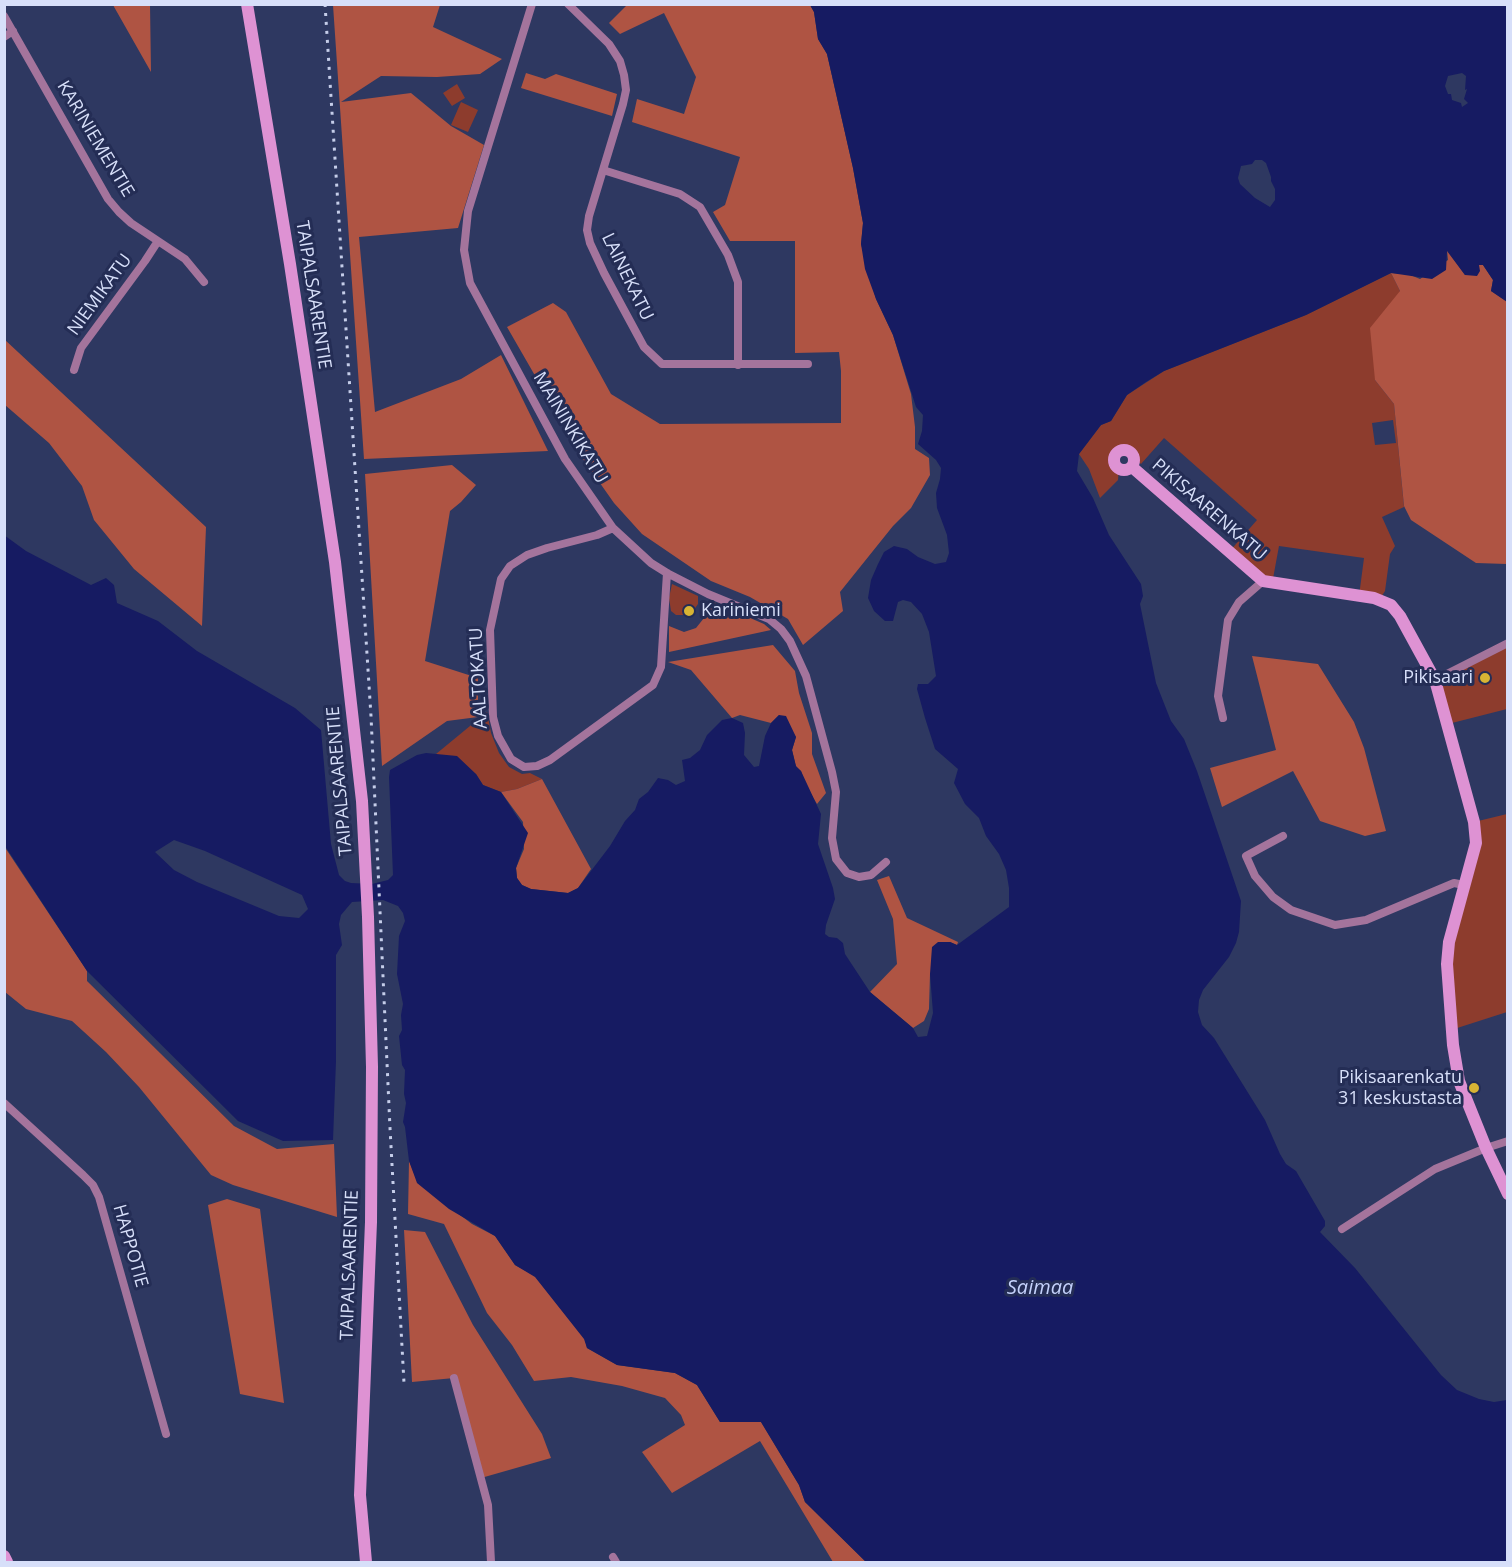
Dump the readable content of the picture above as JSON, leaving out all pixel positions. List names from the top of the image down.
{
  "streets": {
    "main road": ["TAIPALSAARENTIE", "PIKISAARENKATU"],
    "street": [
      "KARINIEMENTIE",
      "LAINEKATU",
      "NIEMIKATU",
      "MAININKIKATU",
      "AALTOKATU",
      "HAPPOTIE"
    ]
  },
  "crossings": [
    ["KARINIEMENTIE", "NIEMIKATU"],
    ["MAININKIKATU", "AALTOKATU"]
  ],
  "water": ["Saimaa"],
  "places": ["Kariniemi", "Pikisaari", "Pikisaarenkatu 31 keskustasta"]
}
